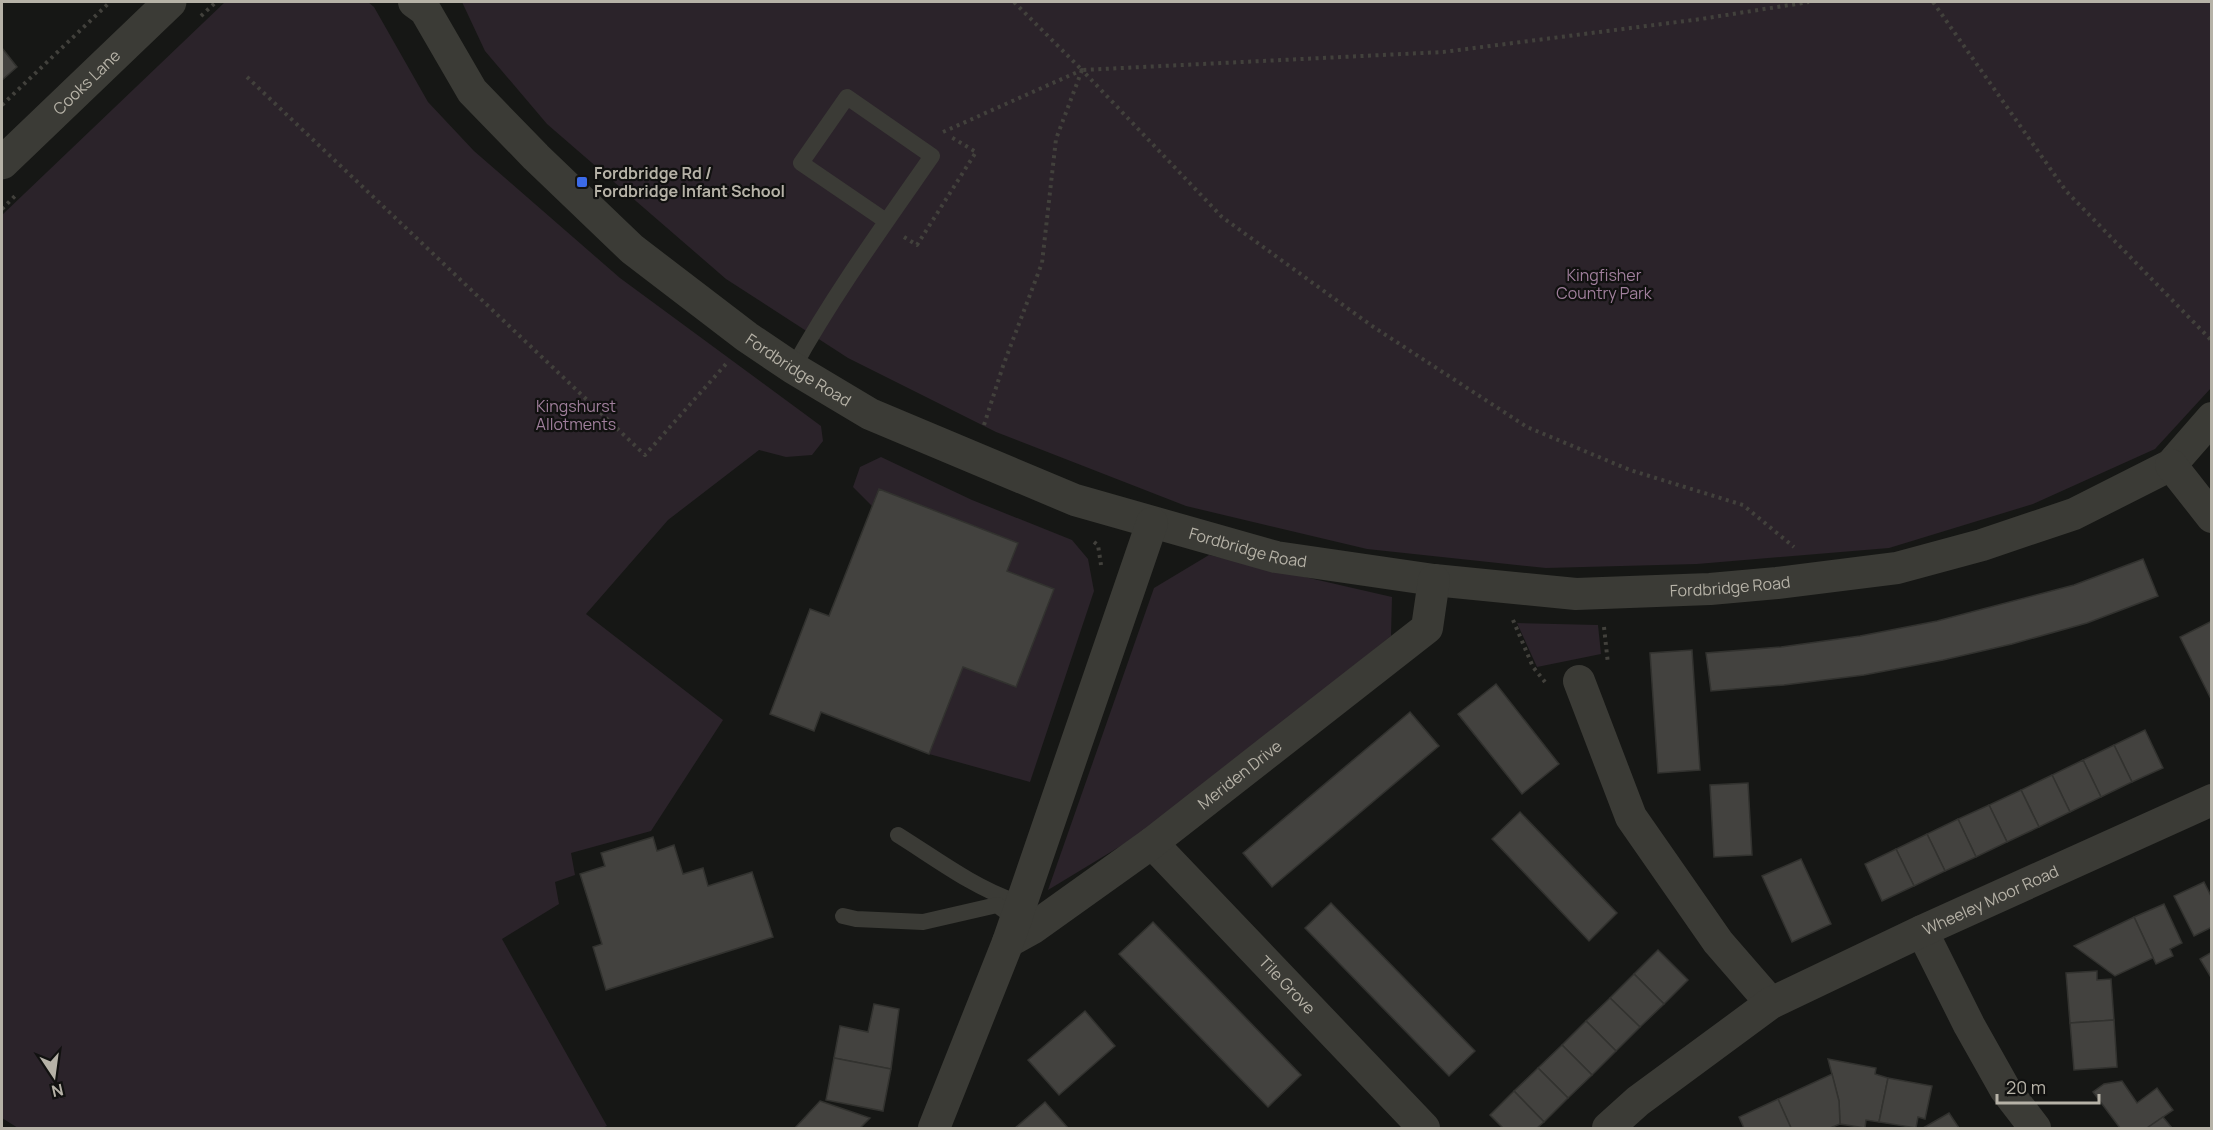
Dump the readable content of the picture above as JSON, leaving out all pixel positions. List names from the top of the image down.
{
  "streets": {
    "street": [
      "Cooks Lane",
      "Fordbridge Road",
      "Meriden Drive",
      "Wheeley Moor Road",
      "Tile Grove"
    ]
  },
  "crossings": [
    ["Fordbridge Road", "Meriden Drive"],
    ["Meriden Drive", "Tile Grove"]
  ],
  "parks": ["Kingfisher Country Park", "Kingshurst Allotments"],
  "places": {
    "transit": ["Fordbridge Rd / Fordbridge Infant School"]
  },
  "scale_bar": "20 m",
  "north": "bottom"
}
